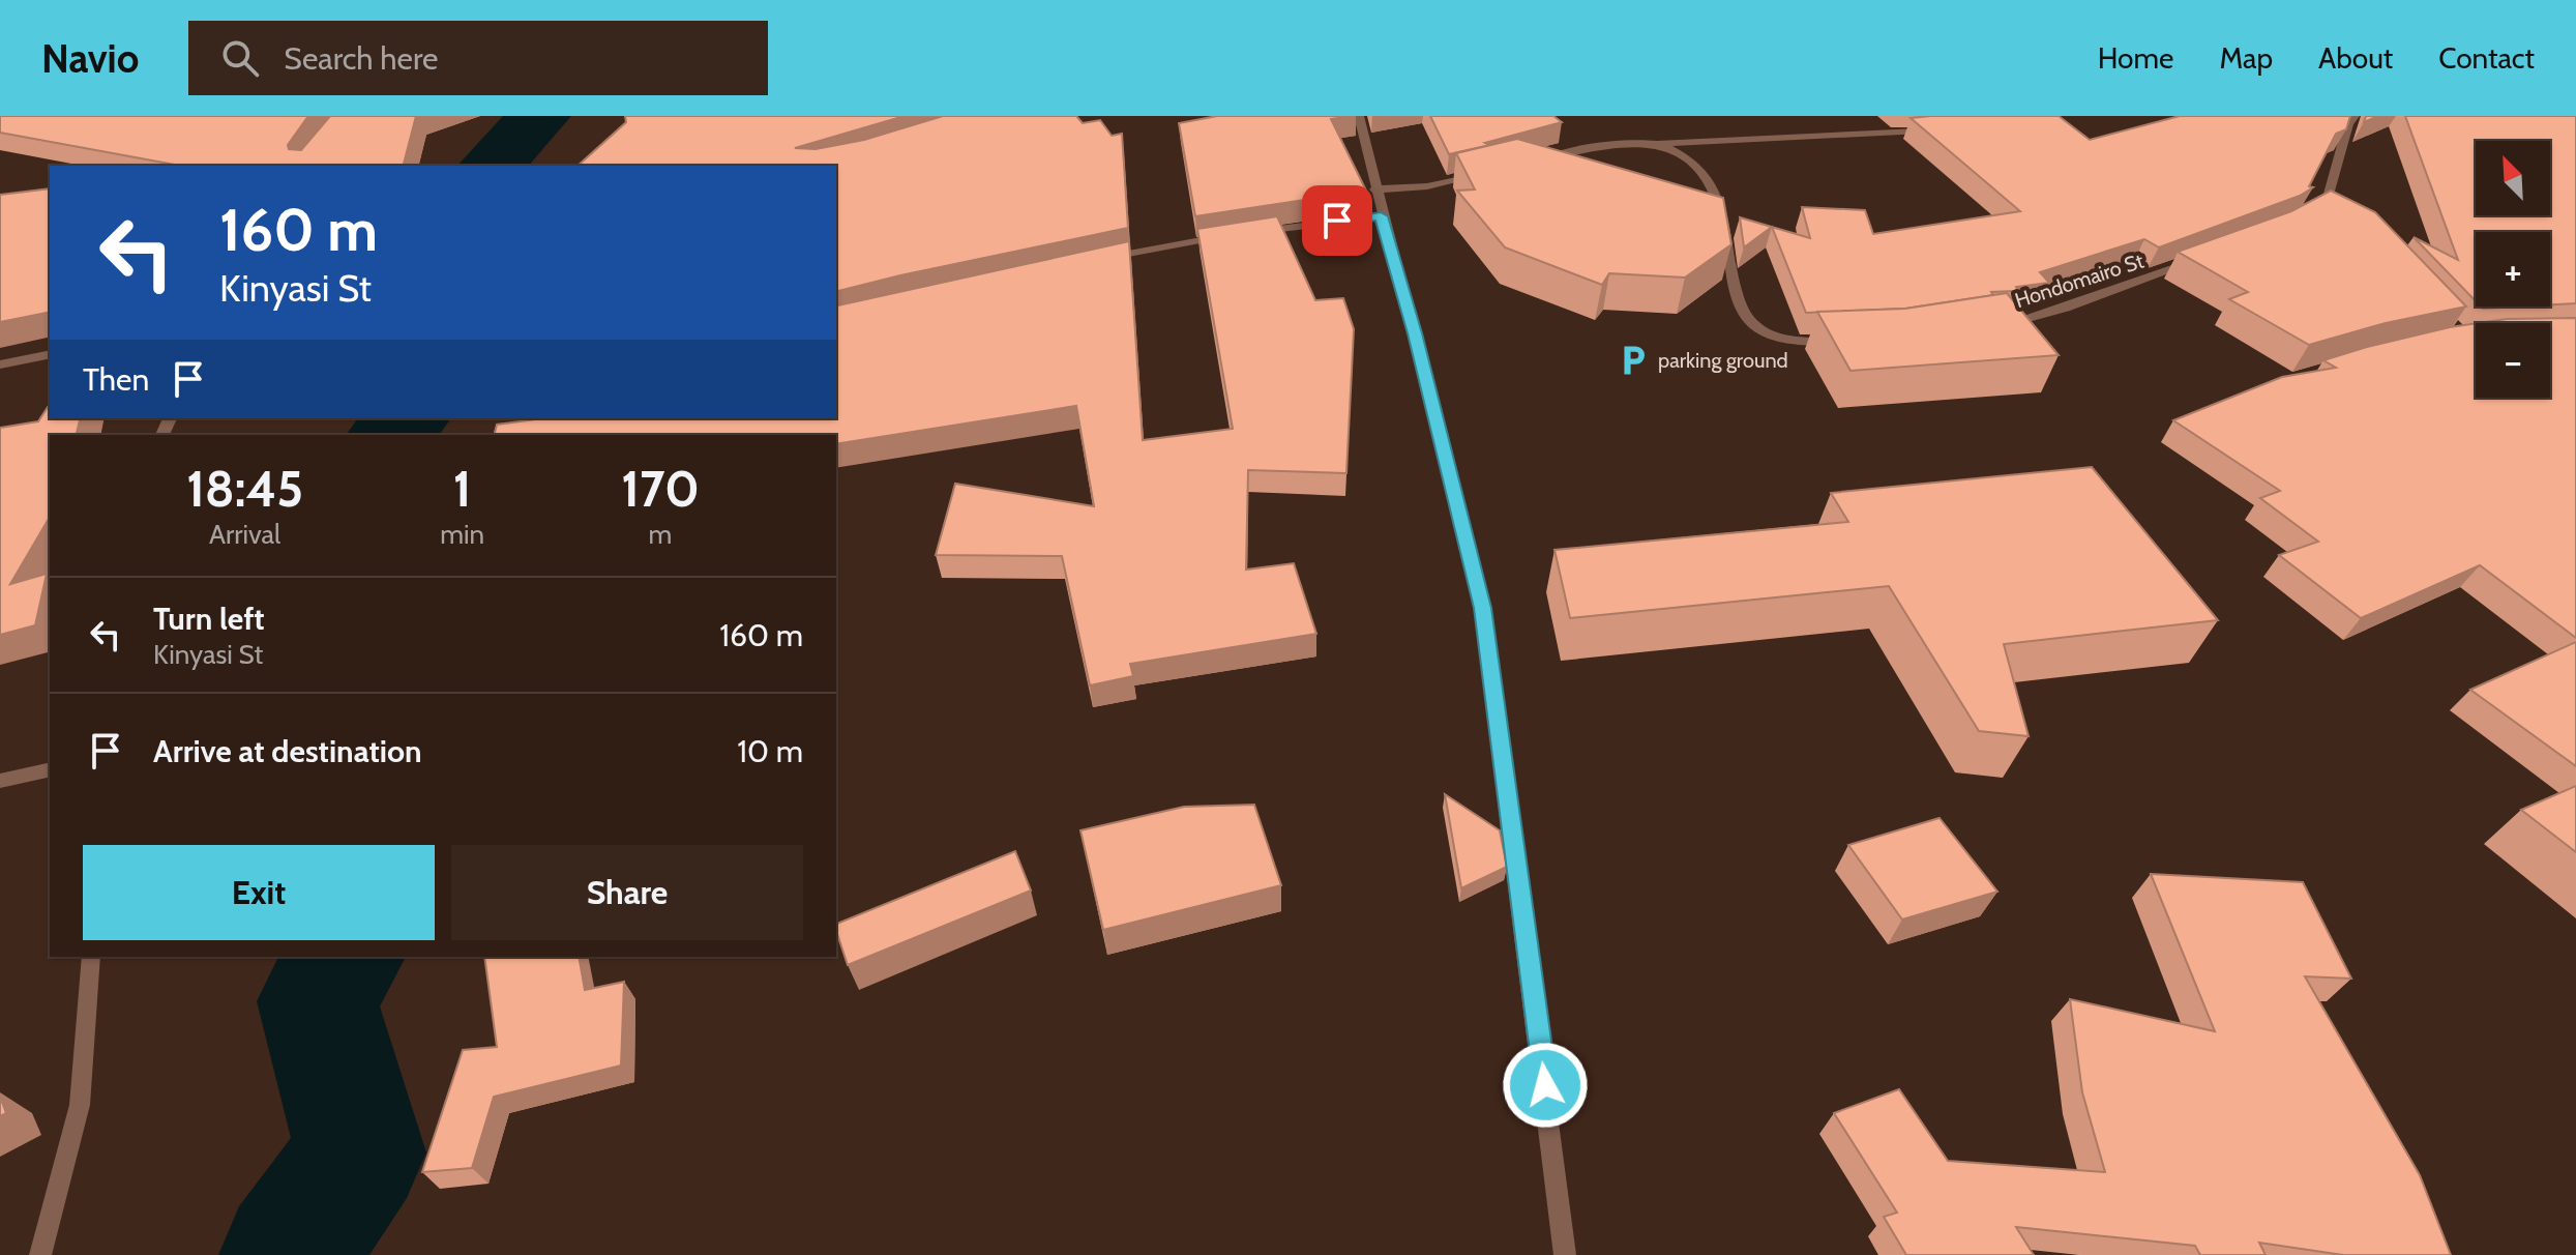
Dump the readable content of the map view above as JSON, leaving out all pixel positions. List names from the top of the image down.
{
  "streets": {
    "street": ["Hondomairo St"]
  },
  "places": {
    "parking": ["parking ground"]
  },
  "north": "top left",
  "page": {
    "header": "Navio",
    "search": "Search here",
    "nav": [
      "Home",
      "Map",
      "About",
      "Contact"
    ],
    "map_buttons": ["+", "−"],
    "turn": ["160 m", "Kinyasi St"],
    "then": "Then",
    "eta": [
      "18:45",
      "Arrival",
      "1",
      "min",
      "170",
      "m"
    ],
    "list": [
      {
        "name": "Turn left",
        "note": "Kinyasi St",
        "value": "160 m"
      },
      {
        "name": "Arrive at destination",
        "value": "10 m"
      }
    ],
    "buttons": ["Exit", "Share"]
  }
}
